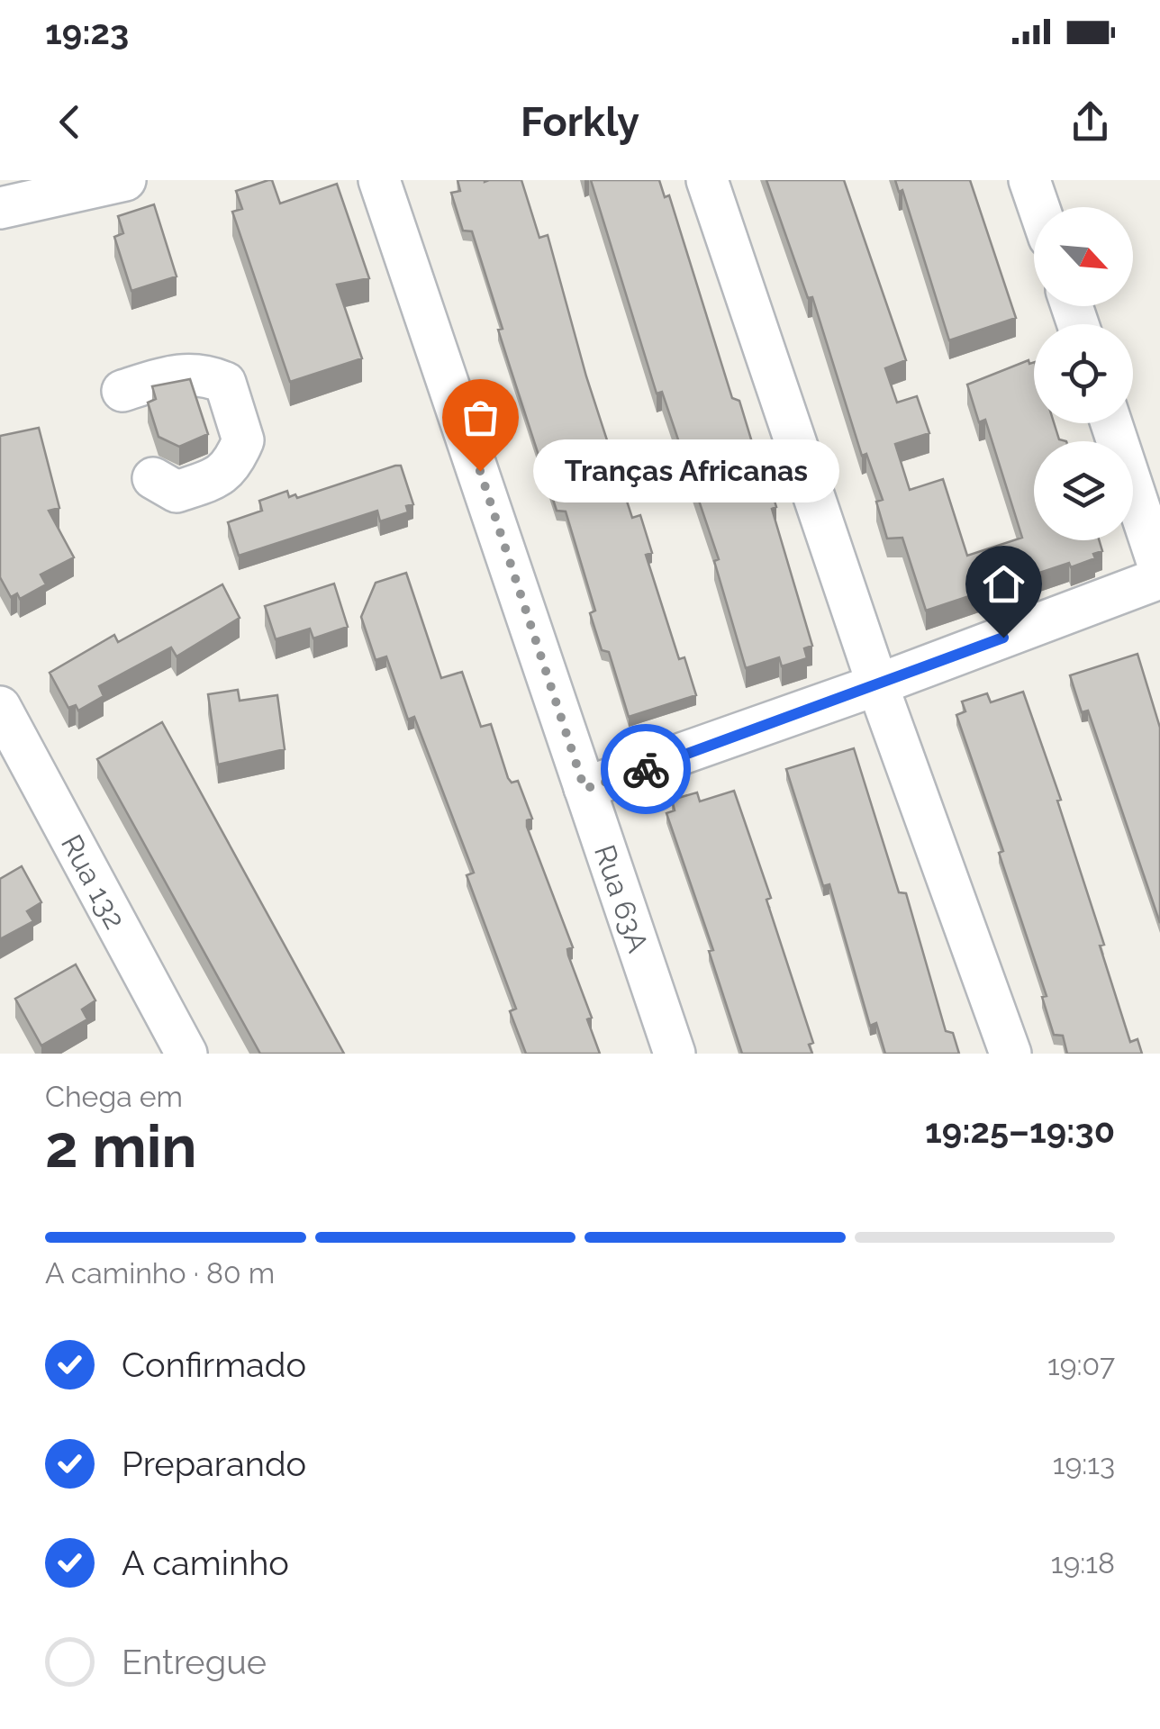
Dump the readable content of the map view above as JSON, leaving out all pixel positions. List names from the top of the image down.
{
  "streets": {
    "street": ["Rua 132", "Rua 63A"]
  },
  "places": ["Tranças Africanas"],
  "north": "bottom right",
  "page": {
    "status": "19:23",
    "header": "Forkly",
    "bubble": "Tranças Africanas",
    "heading": ["2 min", "Chega em", "19:25–19:30"],
    "bar": "A caminho · 80 m",
    "list": [
      ["Confirmado", "19:07"],
      ["Preparando", "19:13"],
      ["A caminho", "19:18"],
      "Entregue"
    ]
  }
}
